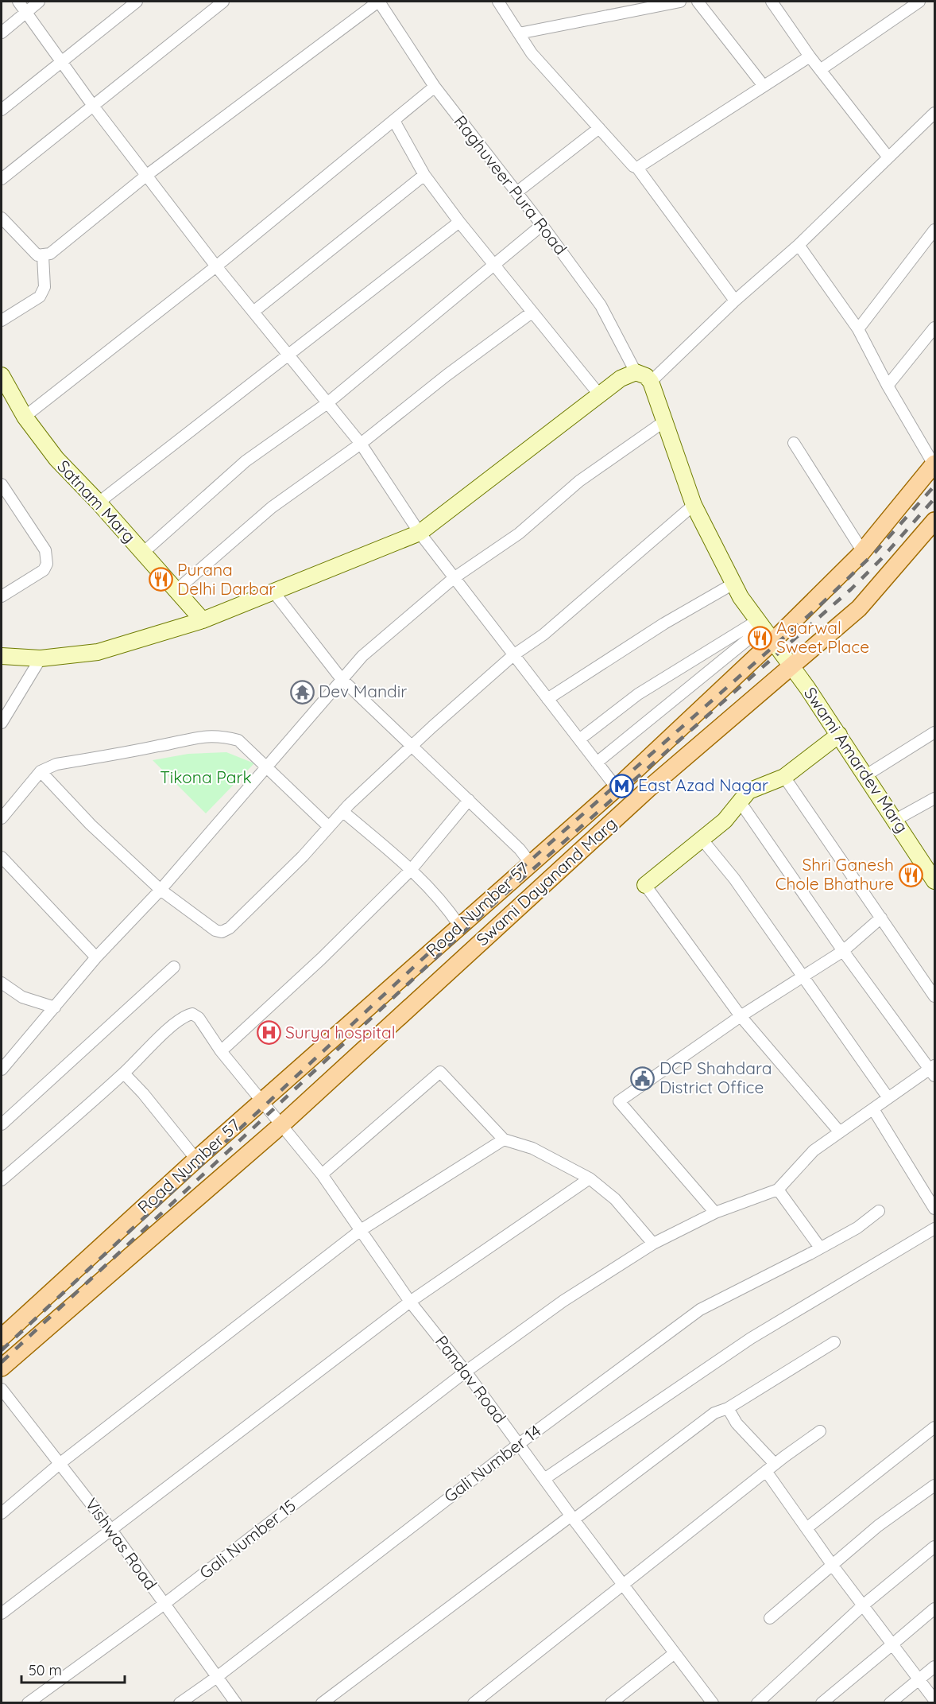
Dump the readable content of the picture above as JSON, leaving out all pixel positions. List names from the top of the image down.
{
  "streets": {
    "main road": ["Swami Dayanand Marg", "Road Number 57"],
    "street": [
      "Raghuveer Pura Road",
      "Satnam Marg",
      "Swami Amardev Marg",
      "Pandav Road",
      "Gali Number 14",
      "Gali Number 15",
      "Vishwas Road"
    ]
  },
  "crossings": [
    ["Swami Amardev Marg", "Swami Dayanand Marg"],
    ["Swami Amardev Marg", "Road Number 57"],
    ["Swami Dayanand Marg", "Road Number 57"],
    ["Swami Dayanand Marg", "Pandav Road"],
    ["Road Number 57", "Pandav Road"],
    ["Pandav Road", "Gali Number 14"],
    ["Pandav Road", "Gali Number 15"],
    ["Gali Number 14", "Vishwas Road"],
    ["Gali Number 15", "Vishwas Road"]
  ],
  "parks": ["Tikona Park"],
  "places": {
    "restaurant": ["Purana Delhi Darbar", "Agarwal Sweet Place", "Shri Ganesh Chole Bhathure"],
    "temple": ["Dev Mandir"],
    "metro station": ["East Azad Nagar"],
    "hospital": ["Surya hospital"],
    "public building": ["DCP Shahdara District Office"]
  },
  "scale_bar": "50 m"
}
